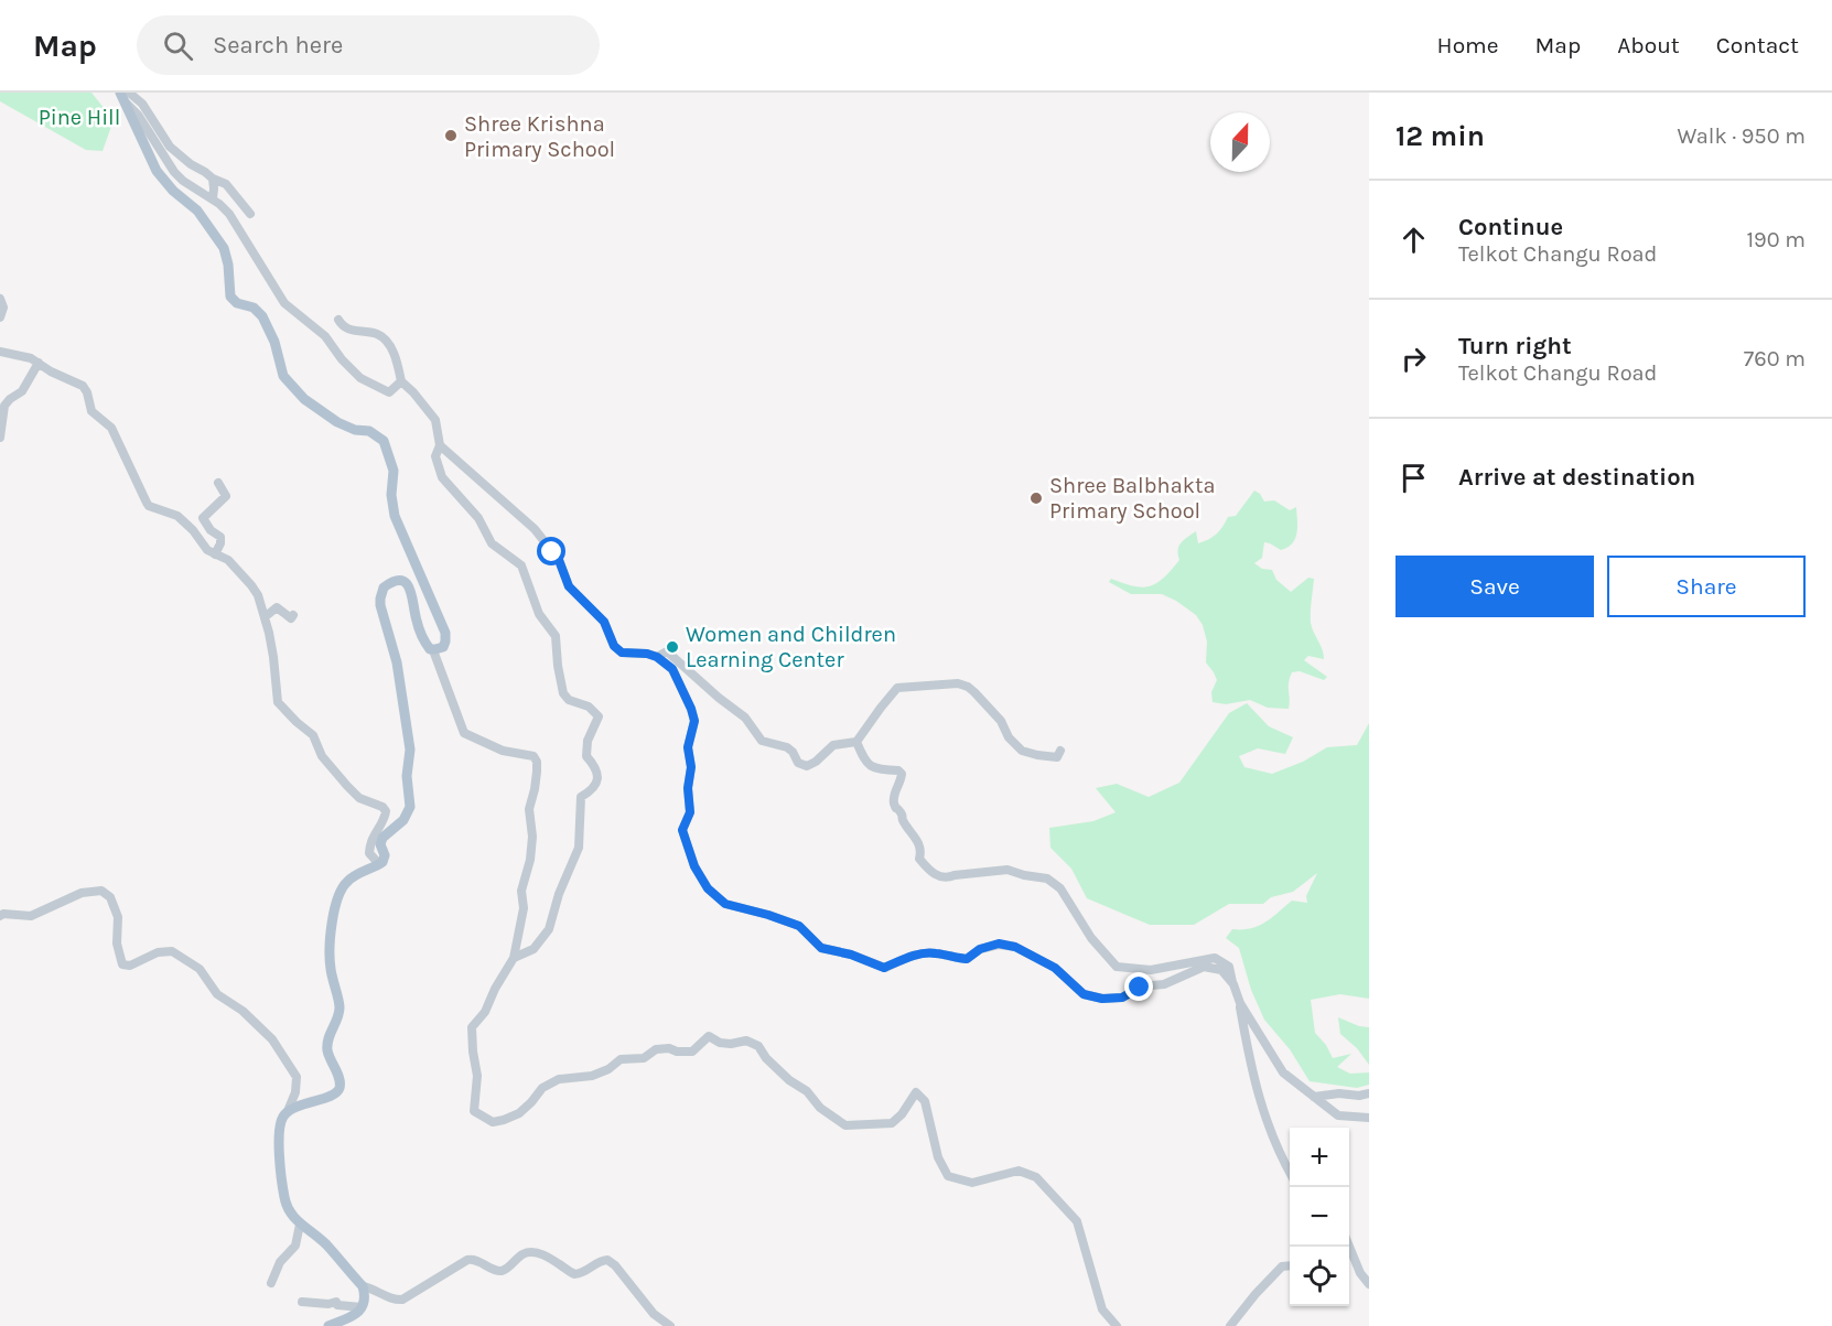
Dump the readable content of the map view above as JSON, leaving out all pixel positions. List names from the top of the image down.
{
  "parks": ["Pine Hill"],
  "places": ["Shree Krishna Primary School", "Shree Balbhakta Primary School", "Women and Children Learning Center"],
  "north": "top",
  "page": {
    "header": "Map",
    "search": "Search here",
    "nav": [
      "Home",
      "Map",
      "About",
      "Contact"
    ],
    "heading": ["12 min", "Walk · 950 m"],
    "list": [
      ["Continue", "Telkot Changu Road", "190 m"],
      ["Turn right", "Telkot Changu Road", "760 m"],
      "Arrive at destination"
    ],
    "buttons": ["Save", "Share"],
    "map_buttons": ["+", "−"]
  }
}
